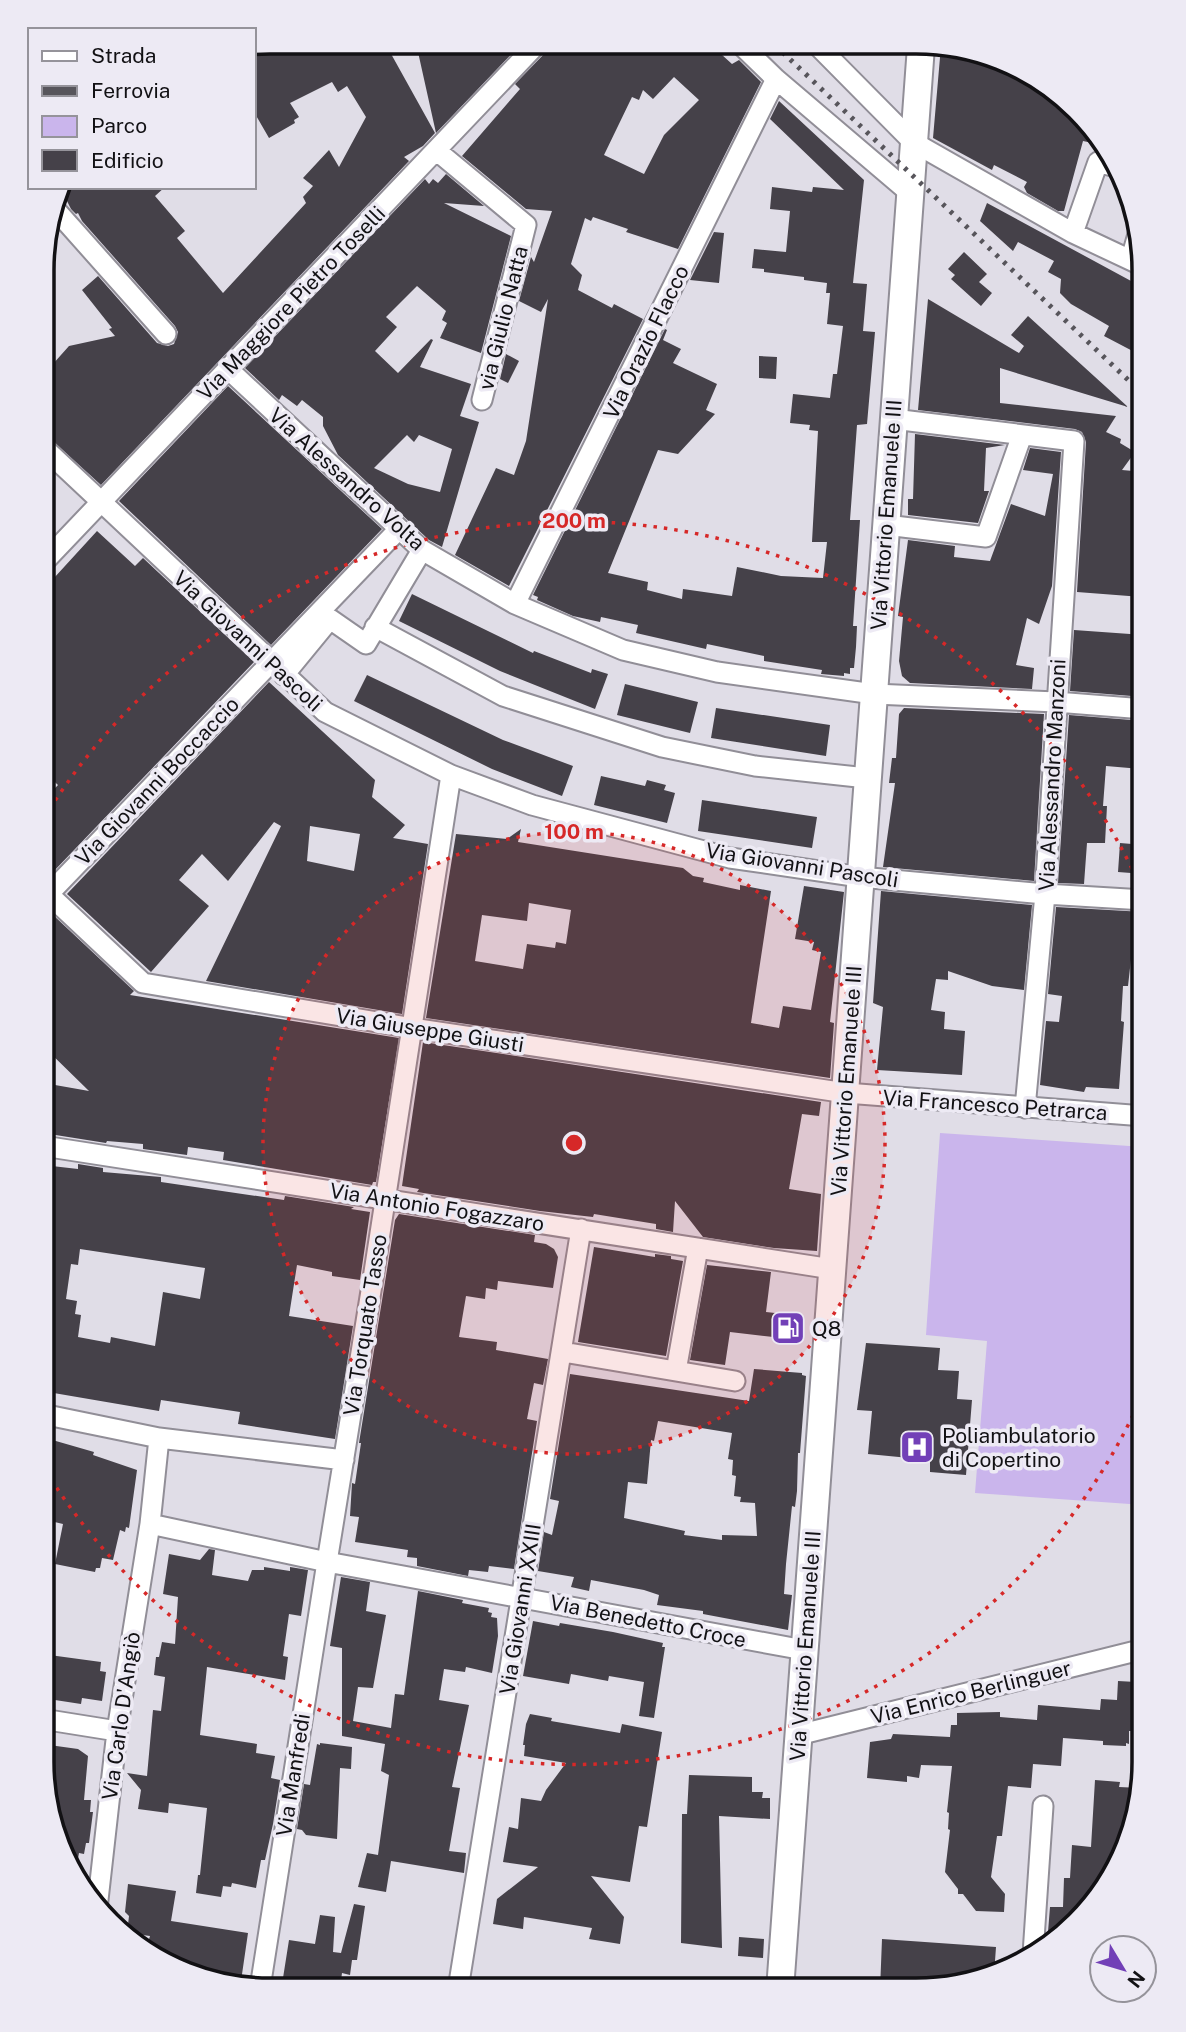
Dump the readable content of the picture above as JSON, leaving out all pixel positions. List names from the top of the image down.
{
  "streets": {
    "street": [
      "Via Maggiore Pietro Toselli",
      "via Giulio Natta",
      "Via Orazio Flacco",
      "Via Alessandro Volta",
      "Via Vittorio Emanuele III",
      "Via Giovanni Pascoli",
      "Via Alessandro Manzoni",
      "Via Giovanni Boccaccio",
      "Via Giuseppe Giusti",
      "Via Francesco Petrarca",
      "Via Antonio Fogazzaro",
      "Via Torquato Tasso",
      "Via Giovanni XXIII",
      "Via Benedetto Croce",
      "Via Enrico Berlinguer",
      "Via Carlo D'Angiò",
      "Via Manfredi"
    ]
  },
  "crossings": [
    ["Via Maggiore Pietro Toselli", "via Giulio Natta"],
    ["Via Maggiore Pietro Toselli", "Via Alessandro Volta"],
    ["Via Maggiore Pietro Toselli", "Via Giovanni Pascoli"],
    ["Via Orazio Flacco", "Via Alessandro Volta"],
    ["Via Alessandro Volta", "Via Vittorio Emanuele III"],
    ["Via Alessandro Volta", "Via Alessandro Manzoni"],
    ["Via Vittorio Emanuele III", "Via Giovanni Pascoli"],
    ["Via Vittorio Emanuele III", "Via Giuseppe Giusti"],
    ["Via Vittorio Emanuele III", "Via Francesco Petrarca"],
    ["Via Vittorio Emanuele III", "Via Antonio Fogazzaro"],
    ["Via Vittorio Emanuele III", "Via Benedetto Croce"],
    ["Via Vittorio Emanuele III", "Via Enrico Berlinguer"],
    ["Via Giovanni Pascoli", "Via Alessandro Manzoni"],
    ["Via Giovanni Pascoli", "Via Giovanni Boccaccio"],
    ["Via Giovanni Pascoli", "Via Torquato Tasso"],
    ["Via Alessandro Manzoni", "Via Francesco Petrarca"],
    ["Via Giuseppe Giusti", "Via Francesco Petrarca"],
    ["Via Giuseppe Giusti", "Via Torquato Tasso"],
    ["Via Antonio Fogazzaro", "Via Torquato Tasso"],
    ["Via Antonio Fogazzaro", "Via Giovanni XXIII"],
    ["Via Torquato Tasso", "Via Benedetto Croce"],
    ["Via Torquato Tasso", "Via Manfredi"],
    ["Via Giovanni XXIII", "Via Benedetto Croce"],
    ["Via Benedetto Croce", "Via Carlo D'Angiò"],
    ["Via Benedetto Croce", "Via Manfredi"]
  ],
  "places": {
    "fuel station": ["Q8"],
    "hospital": ["Poliambulatorio di Copertino"]
  },
  "legend": [
    "Strada",
    "Ferrovia",
    "Parco",
    "Edificio"
  ],
  "north": "bottom right",
  "rings": ["200 m", "100 m"]
}
